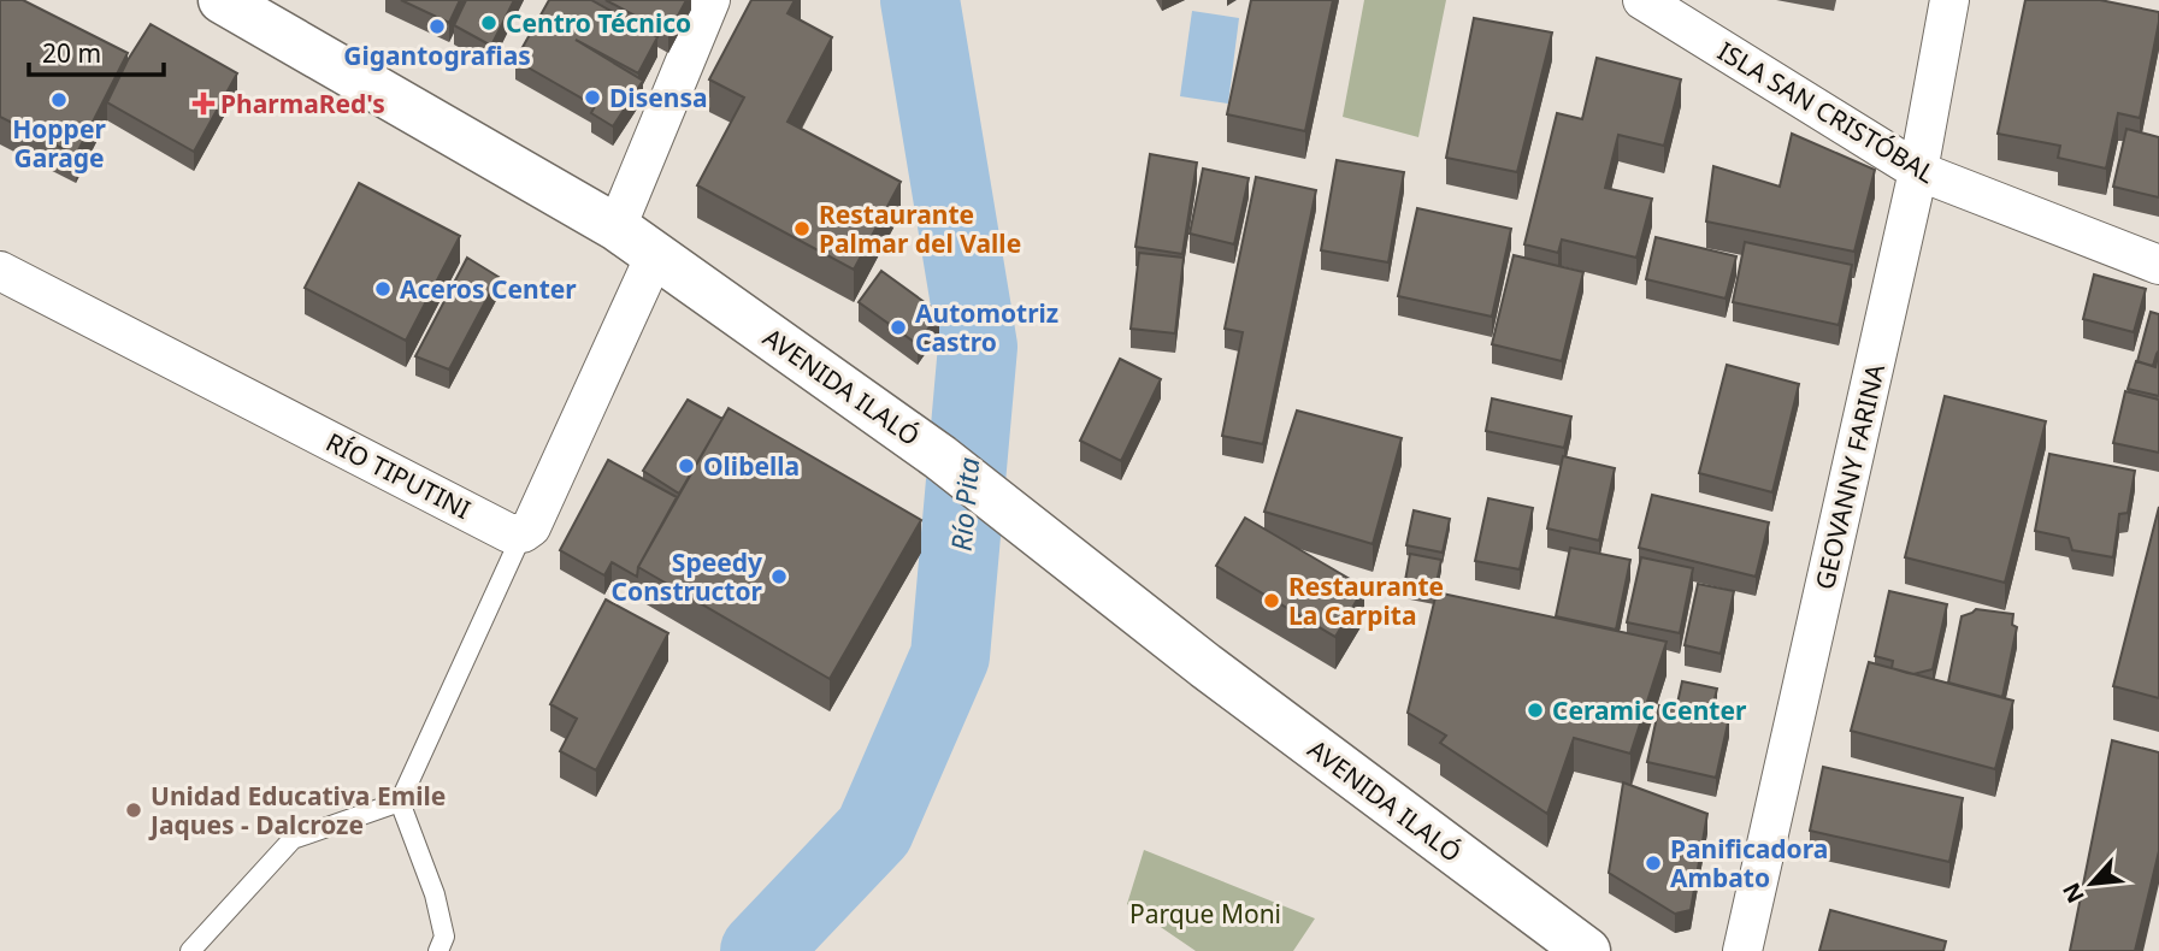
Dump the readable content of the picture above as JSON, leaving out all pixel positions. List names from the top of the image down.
{
  "streets": {
    "main road": ["AVENIDA ILALÓ"],
    "street": ["ISLA SAN CRISTÓBAL", "RÍO TIPUTINI", "GEOVANNY FARINA"]
  },
  "crossings": [
    ["ISLA SAN CRISTÓBAL", "GEOVANNY FARINA"]
  ],
  "water": ["Río Pita"],
  "parks": ["Parque Moni"],
  "places": {
    "other": [
      "Centro Técnico",
      "Gigantografias",
      "Disensa",
      "Hopper Garage",
      "Restaurante Palmar del Valle",
      "Aceros Center",
      "Automotriz Castro",
      "Olibella",
      "Speedy Constructor",
      "Restaurante La Carpita",
      "Ceramic Center",
      "Unidad Educativa Emile Jaques - Dalcroze",
      "Panificadora Ambato"
    ],
    "health": ["PharmaRed's"]
  },
  "scale_bar": "20 m",
  "north": "bottom left"
}
